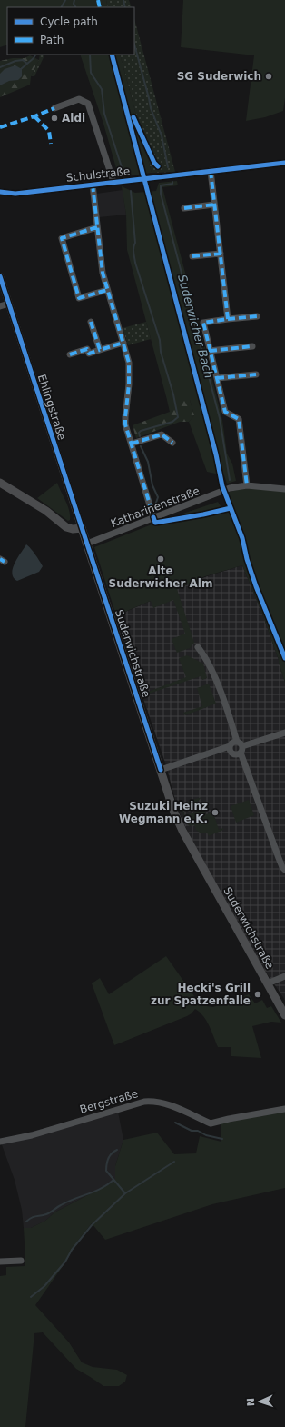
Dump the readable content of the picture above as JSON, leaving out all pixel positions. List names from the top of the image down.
{
  "streets": {
    "main road": ["Ehlingstraße", "Suderwichstraße"],
    "street": ["Schulstraße", "Katharinenstraße", "Bergstraße"]
  },
  "crossings": [
    ["Ehlingstraße", "Katharinenstraße"],
    ["Ehlingstraße", "Suderwichstraße"],
    ["Katharinenstraße", "Suderwichstraße"]
  ],
  "water": ["Suderwicher Bach"],
  "places": [
    "SG Suderwich",
    "Aldi",
    "Alte Suderwicher Alm",
    "Suzuki Heinz Wegmann e.K.",
    "Hecki's Grill zur Spatzenfalle"
  ],
  "legend": ["Cycle path", "Path"],
  "north": "left"
}
